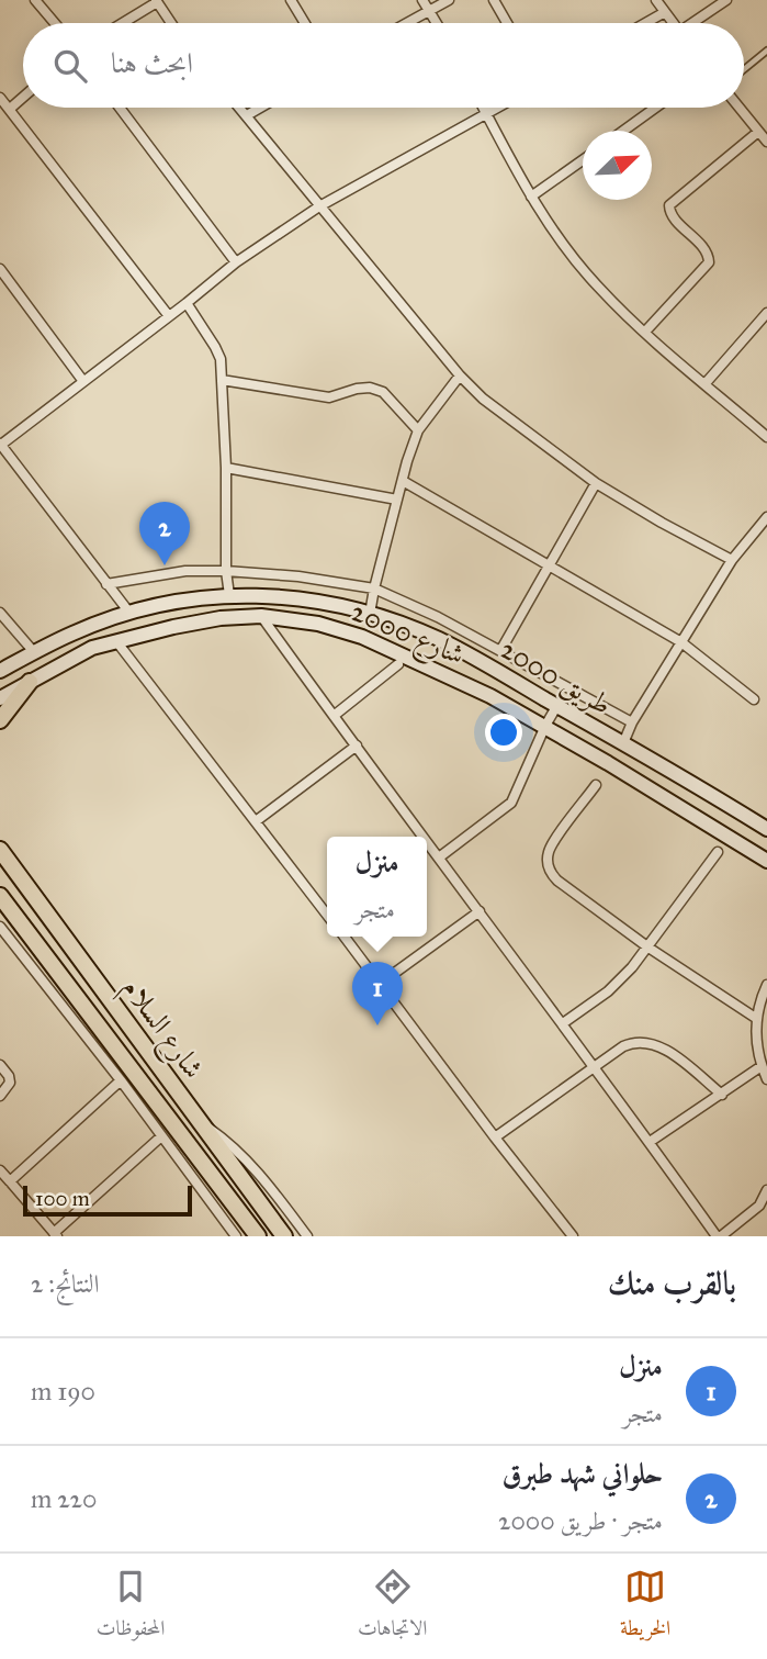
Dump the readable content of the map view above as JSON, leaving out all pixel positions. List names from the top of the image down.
{
  "streets": {
    "highway": ["شارع السلام"],
    "street": ["شارع 2000", "طريق 2000"]
  },
  "scale_bar": "100 m",
  "north": "top right",
  "page": {
    "search": "ابحث هنا",
    "pins": ["2", "1"],
    "popup": ["منزل", "متجر"],
    "scale": "100 m",
    "heading": ["بالقرب منك", "النتائج: 2"],
    "list": [
      {
        "mark": "1",
        "name": "منزل",
        "note": "متجر",
        "value": "190 m"
      },
      {
        "mark": "2",
        "name": "حلواني شهد طبرق",
        "note": "متجر · طريق 2000",
        "value": "220 m"
      }
    ],
    "nav": ["الخريطة", "الاتجاهات", "المحفوظات"]
  }
}
